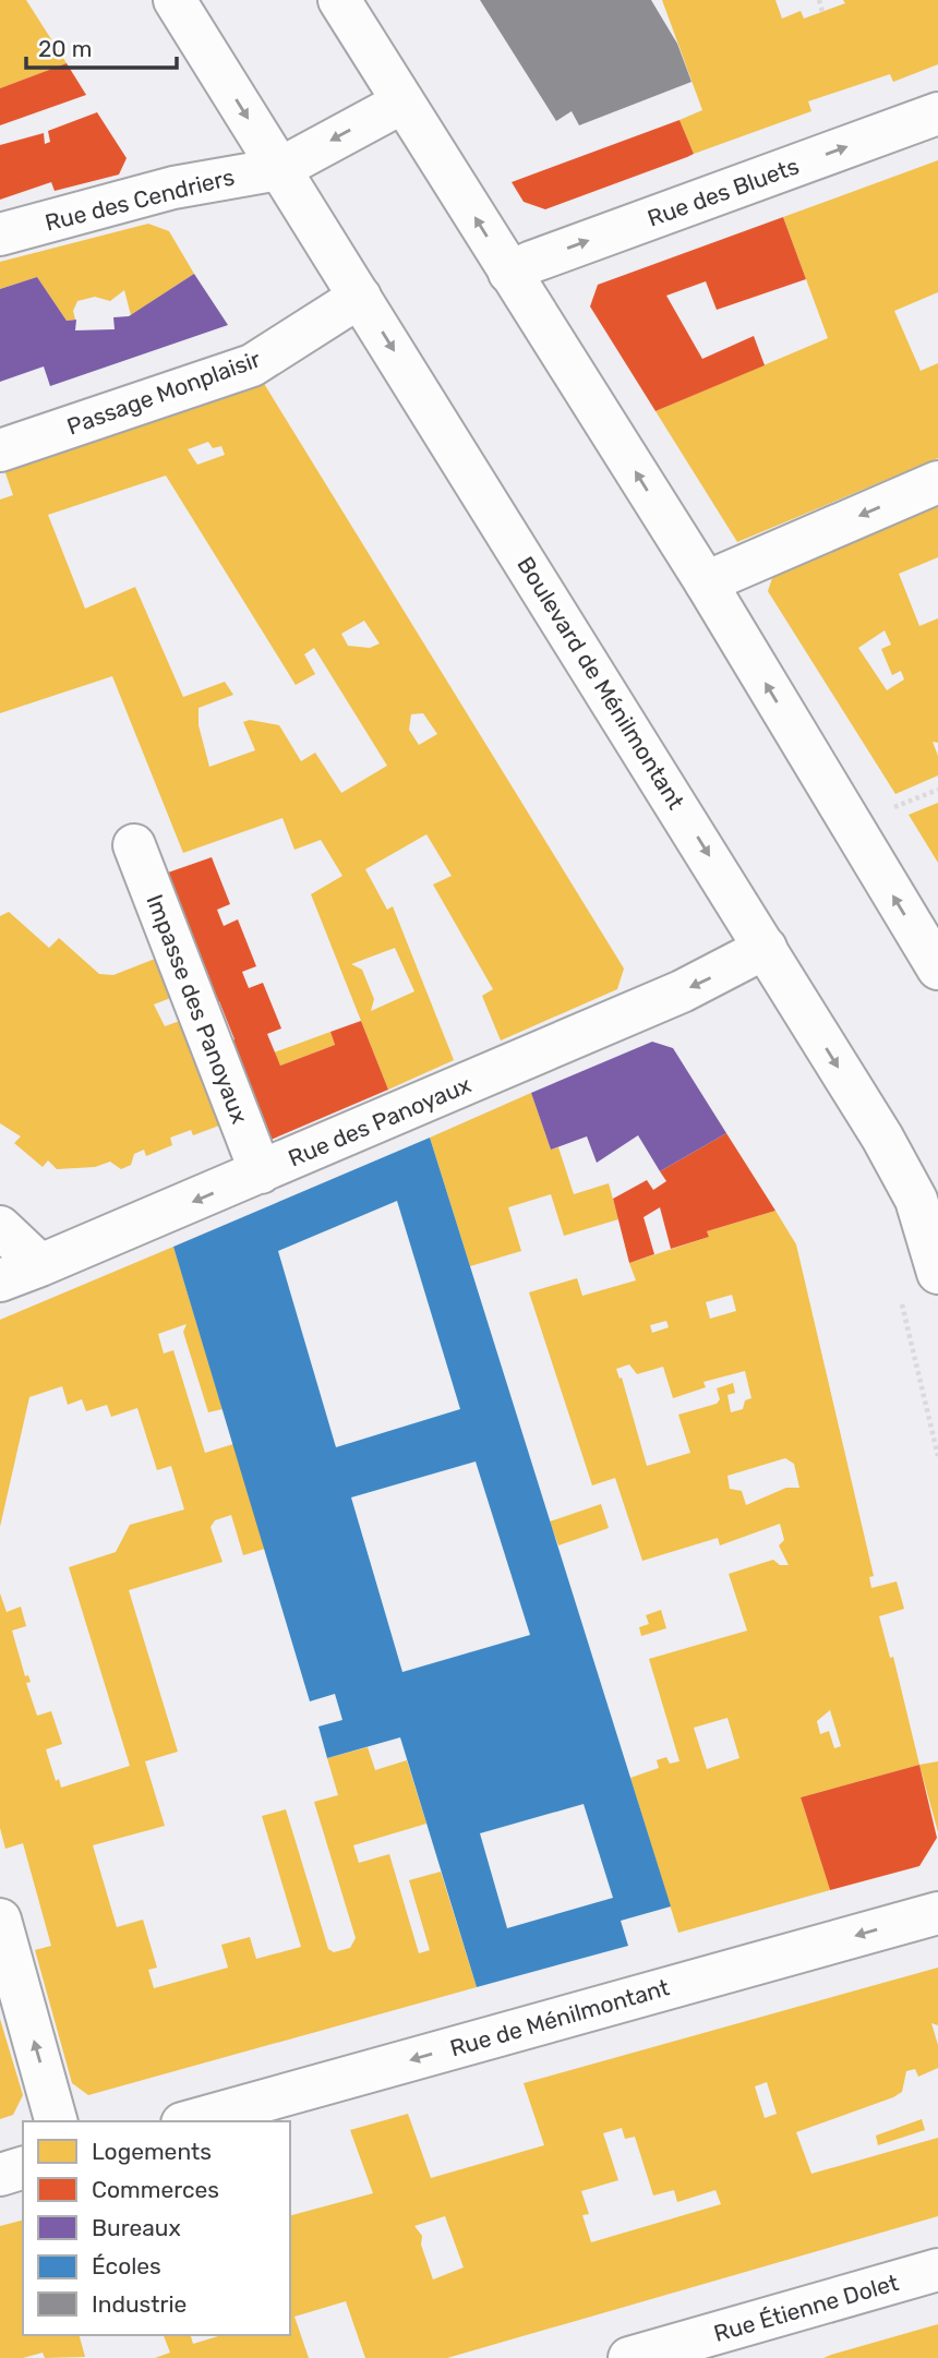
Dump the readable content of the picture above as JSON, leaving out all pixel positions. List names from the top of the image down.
{
  "streets": {
    "street": [
      "Rue des Bluets",
      "Rue des Cendriers",
      "Passage Monplaisir",
      "Boulevard de Ménilmontant",
      "Impasse des Panoyaux",
      "Rue des Panoyaux",
      "Rue de Ménilmontant",
      "Rue Étienne Dolet"
    ]
  },
  "crossings": [
    ["Rue des Cendriers", "Boulevard de Ménilmontant"],
    ["Passage Monplaisir", "Boulevard de Ménilmontant"],
    ["Boulevard de Ménilmontant", "Rue des Panoyaux"],
    ["Impasse des Panoyaux", "Rue des Panoyaux"]
  ],
  "one_way": ["Rue des Panoyaux", "Rue de Ménilmontant"],
  "legend": [
    "Logements",
    "Commerces",
    "Bureaux",
    "Écoles",
    "Industrie"
  ],
  "scale_bar": "20 m"
}
